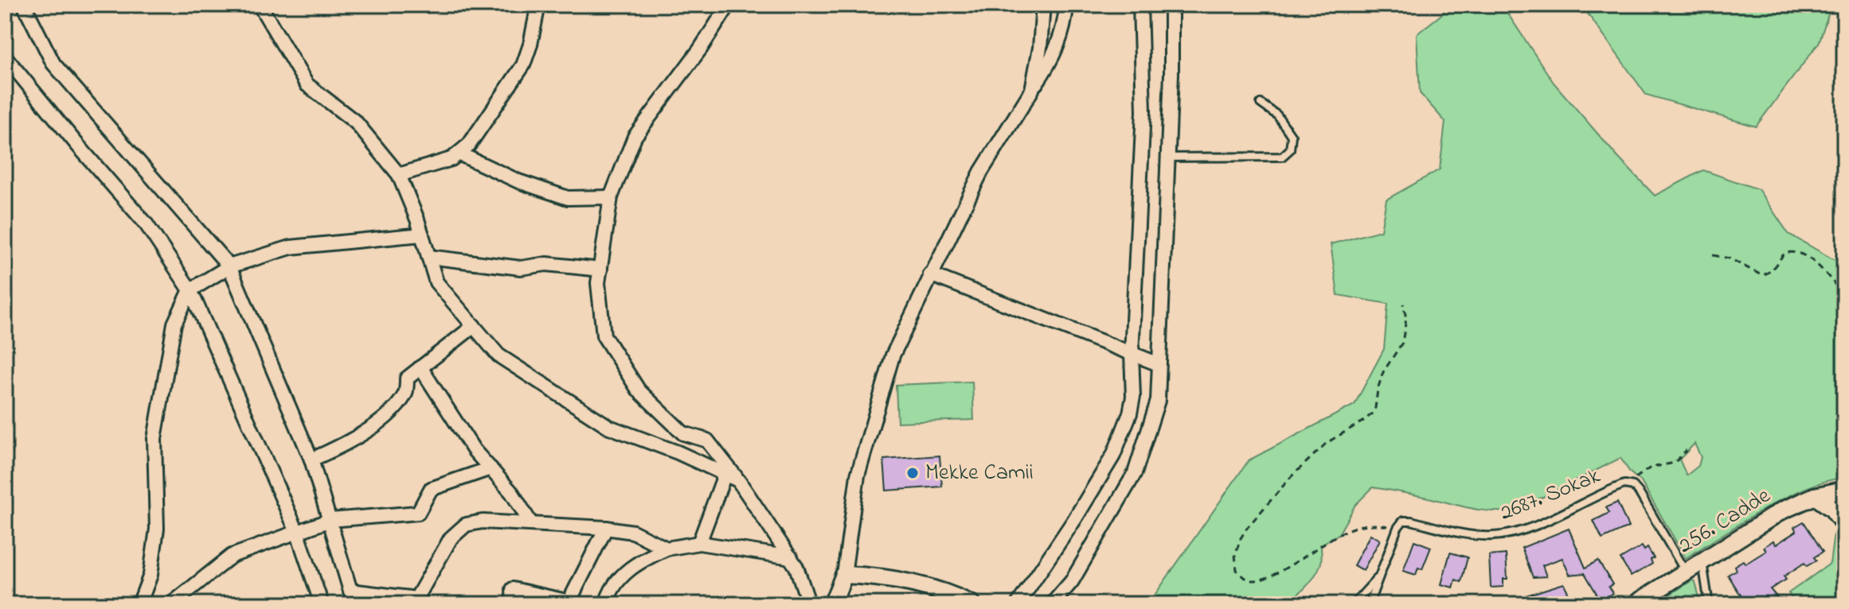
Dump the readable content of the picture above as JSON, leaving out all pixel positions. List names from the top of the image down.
{
  "streets": {
    "street": ["256. Cadde"],
    "lane": ["2687. Sokak"]
  },
  "crossings": [
    ["2687. Sokak", "256. Cadde"]
  ],
  "places": ["Mekke Camii"]
}
